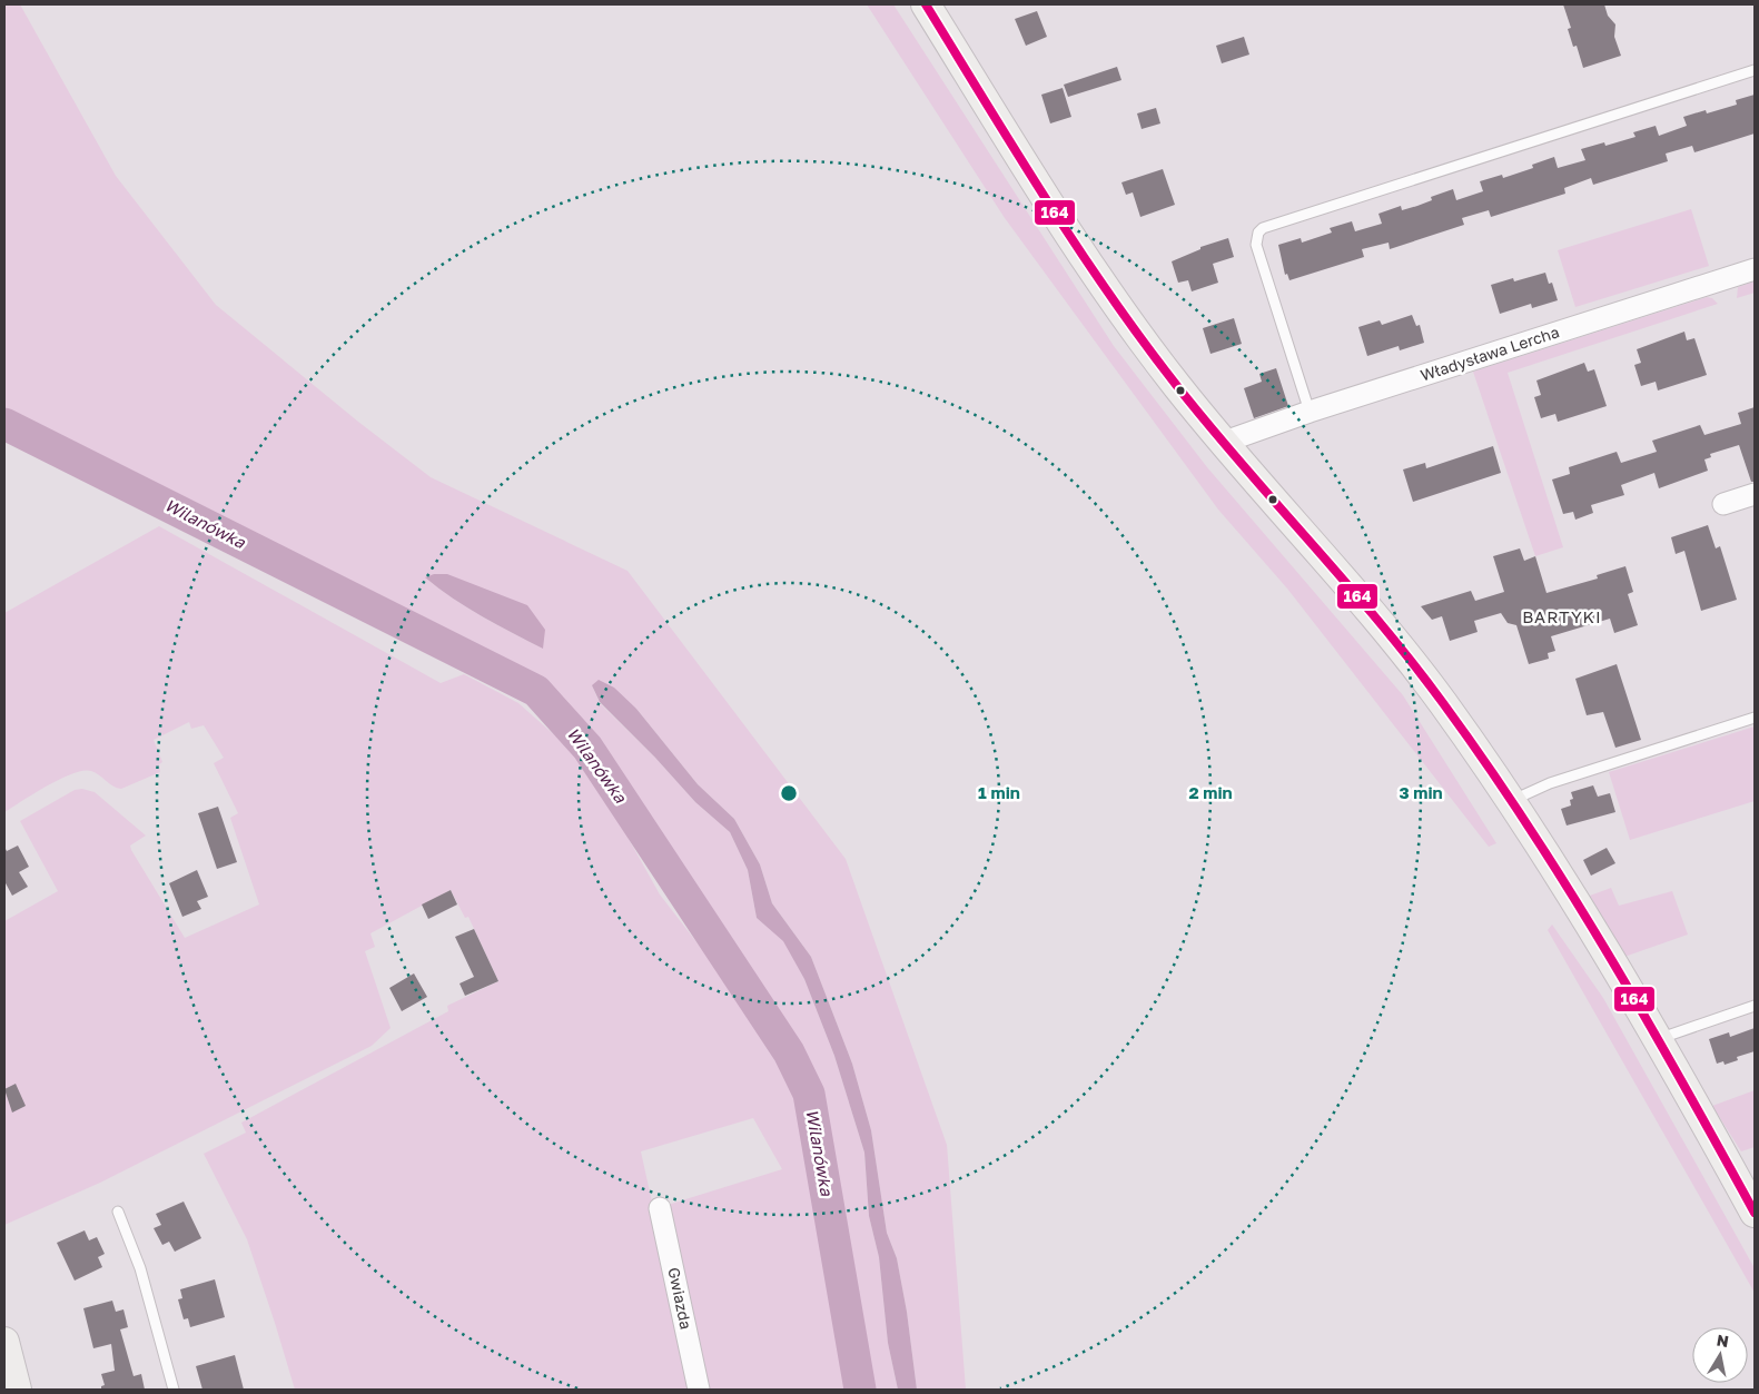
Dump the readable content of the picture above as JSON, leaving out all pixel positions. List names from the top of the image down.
{
  "streets": {
    "street": ["Władysława Lercha", "Gwiazda"]
  },
  "districts": ["BARTYKI"],
  "water": ["Wilanówka"],
  "lines": ["transit line 164"],
  "north": "top",
  "rings": ["1 min", "2 min", "3 min"]
}
